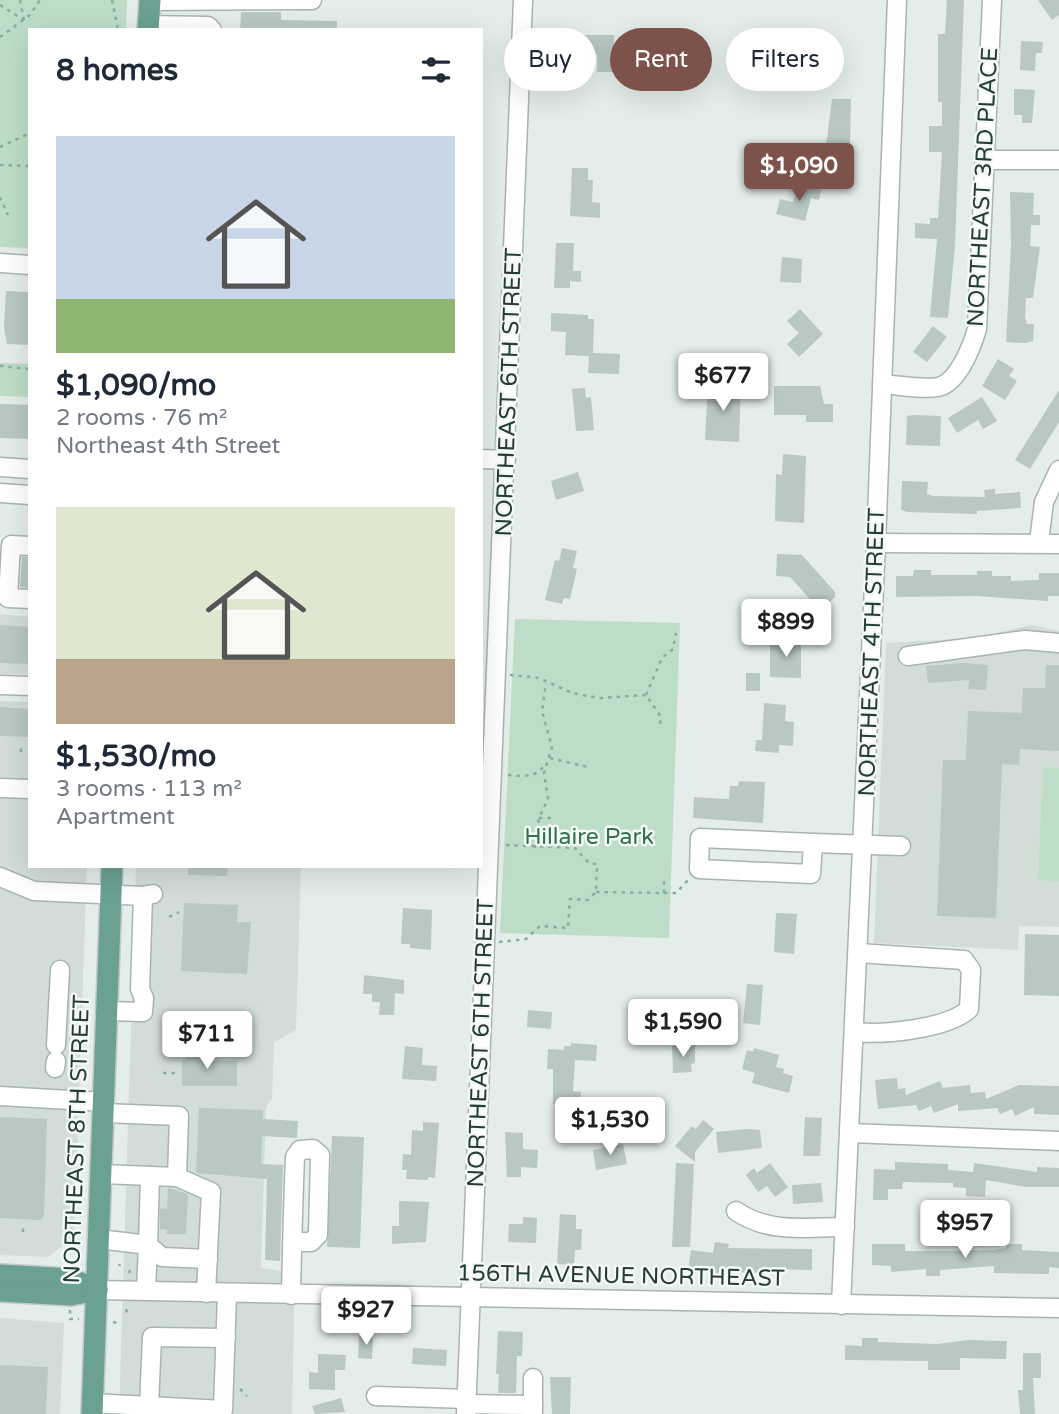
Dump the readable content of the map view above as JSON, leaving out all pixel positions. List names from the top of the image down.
{
  "streets": {
    "main road": ["NORTHEAST 8TH STREET", "156TH AVENUE NORTHEAST"],
    "street": ["NORTHEAST 3RD PLACE", "NORTHEAST 6TH STREET", "NORTHEAST 4TH STREET"]
  },
  "crossings": [
    ["NORTHEAST 3RD PLACE", "NORTHEAST 4TH STREET"],
    ["NORTHEAST 6TH STREET", "156TH AVENUE NORTHEAST"],
    ["NORTHEAST 4TH STREET", "156TH AVENUE NORTHEAST"],
    ["NORTHEAST 8TH STREET", "156TH AVENUE NORTHEAST"]
  ],
  "parks": ["Hillaire Park"],
  "page": {
    "chip": ["Buy", "Rent", "Filters"],
    "heading": "8 homes",
    "list": [
      {
        "name": "$1,090/mo",
        "note": "2 rooms · 76 m² · Northeast 4th Street"
      },
      {
        "name": "$1,530/mo",
        "note": "3 rooms · 113 m² · Apartment"
      }
    ],
    "price": [
      "$1,090",
      "$677",
      "$899",
      "$1,590",
      "$711",
      "$1,530",
      "$957",
      "$927"
    ]
  }
}
